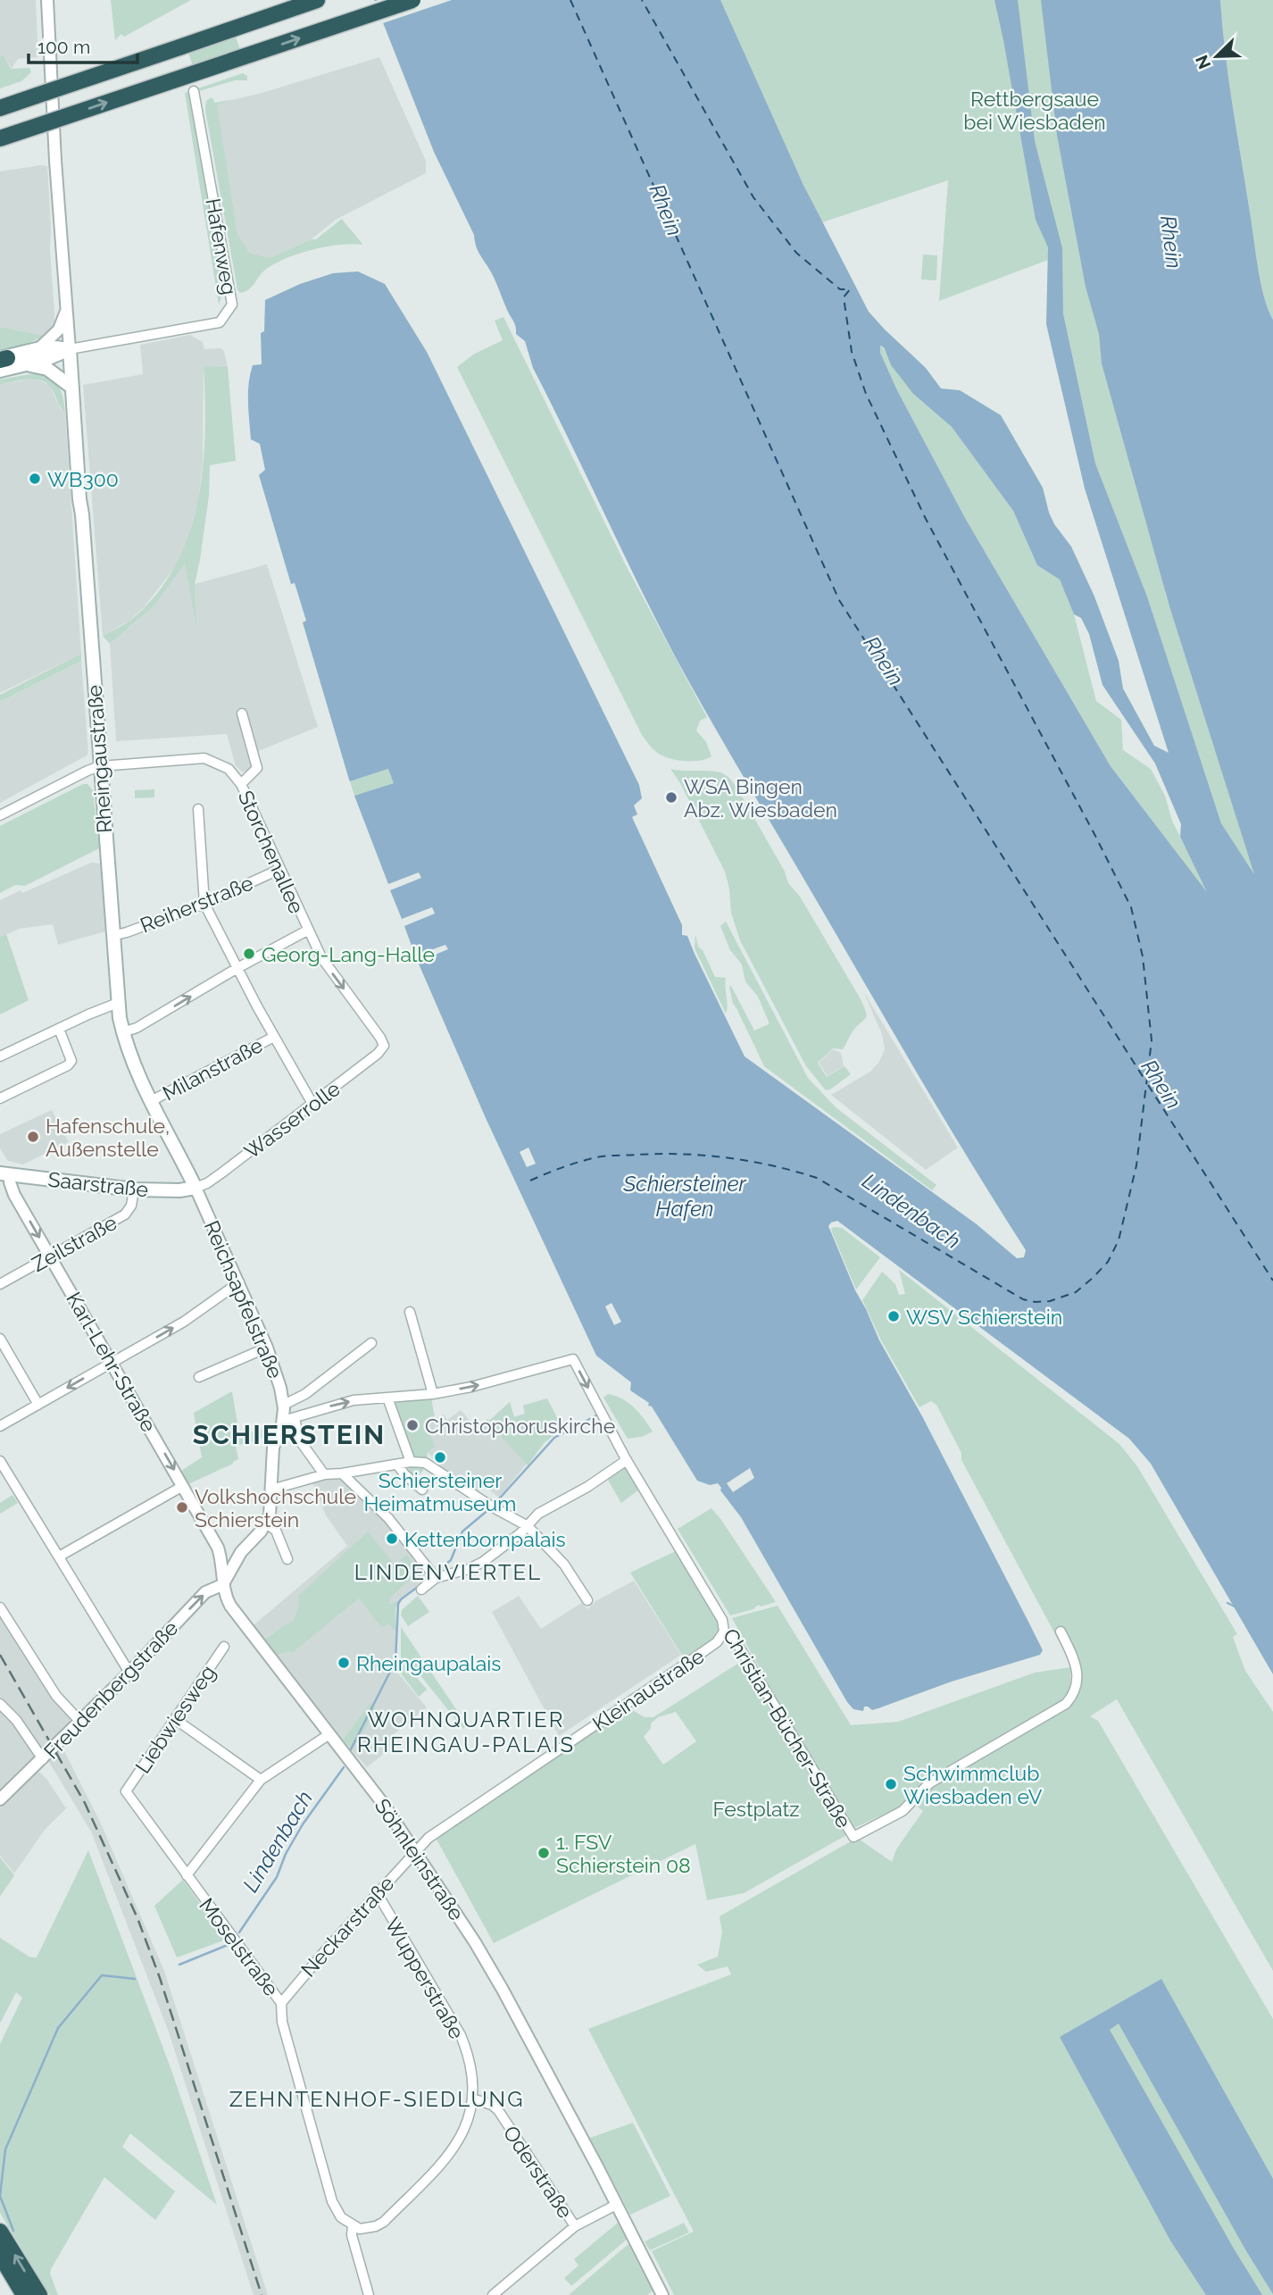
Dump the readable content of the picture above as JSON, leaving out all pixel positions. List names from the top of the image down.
{
  "streets": {
    "main road": ["Rheingaustraße", "Saarstraße"],
    "street": [
      "Hafenweg",
      "Storchenallee",
      "Reiherstraße",
      "Milanstraße",
      "Wasserrolle",
      "Zeilstraße",
      "Reichsapfelstraße",
      "Karl-Lehr-Straße",
      "Freudenbergstraße",
      "Kleinaustraße",
      "Liebwiesweg",
      "Christian-Bücher-Straße",
      "Söhnleinstraße",
      "Neckarstraße",
      "Moselstraße",
      "Wupperstraße",
      "Oderstraße"
    ]
  },
  "crossings": [
    ["Hafenweg", "Rheingaustraße"],
    ["Rheingaustraße", "Storchenallee"],
    ["Rheingaustraße", "Reiherstraße"],
    ["Rheingaustraße", "Milanstraße"],
    ["Rheingaustraße", "Wasserrolle"],
    ["Rheingaustraße", "Saarstraße"],
    ["Rheingaustraße", "Reichsapfelstraße"],
    ["Storchenallee", "Reiherstraße"],
    ["Storchenallee", "Wasserrolle"],
    ["Wasserrolle", "Saarstraße"],
    ["Wasserrolle", "Reichsapfelstraße"],
    ["Saarstraße", "Zeilstraße"],
    ["Saarstraße", "Reichsapfelstraße"],
    ["Saarstraße", "Karl-Lehr-Straße"],
    ["Zeilstraße", "Karl-Lehr-Straße"],
    ["Karl-Lehr-Straße", "Freudenbergstraße"],
    ["Karl-Lehr-Straße", "Söhnleinstraße"],
    ["Freudenbergstraße", "Söhnleinstraße"],
    ["Kleinaustraße", "Christian-Bücher-Straße"],
    ["Kleinaustraße", "Söhnleinstraße"],
    ["Kleinaustraße", "Neckarstraße"],
    ["Liebwiesweg", "Moselstraße"],
    ["Söhnleinstraße", "Neckarstraße"],
    ["Neckarstraße", "Moselstraße"],
    ["Neckarstraße", "Wupperstraße"],
    ["Moselstraße", "Wupperstraße"],
    ["Wupperstraße", "Oderstraße"]
  ],
  "one_way": ["Karl-Lehr-Straße", "Freudenbergstraße"],
  "districts": [
    "SCHIERSTEIN",
    "LINDENVIERTEL",
    "WOHNQUARTIER RHEINGAU-PALAIS",
    "ZEHNTENHOF-SIEDLUNG"
  ],
  "water": ["Rhein", "Schiersteiner Hafen", "Lindenbach"],
  "parks": ["Rettbergsaue bei Wiesbaden", "Festplatz"],
  "places": [
    "WB300",
    "WSA Bingen Abz. Wiesbaden",
    "Georg-Lang-Halle",
    "Hafenschule, Außenstelle",
    "WSV Schierstein",
    "Christophoruskirche",
    "Schiersteiner Heimatmuseum",
    "Volkshochschule Schierstein",
    "Kettenbornpalais",
    "Rheingaupalais",
    "Schwimmclub Wiesbaden eV",
    "1. FSV Schierstein 08"
  ],
  "scale_bar": "100 m",
  "north": "bottom left"
}
